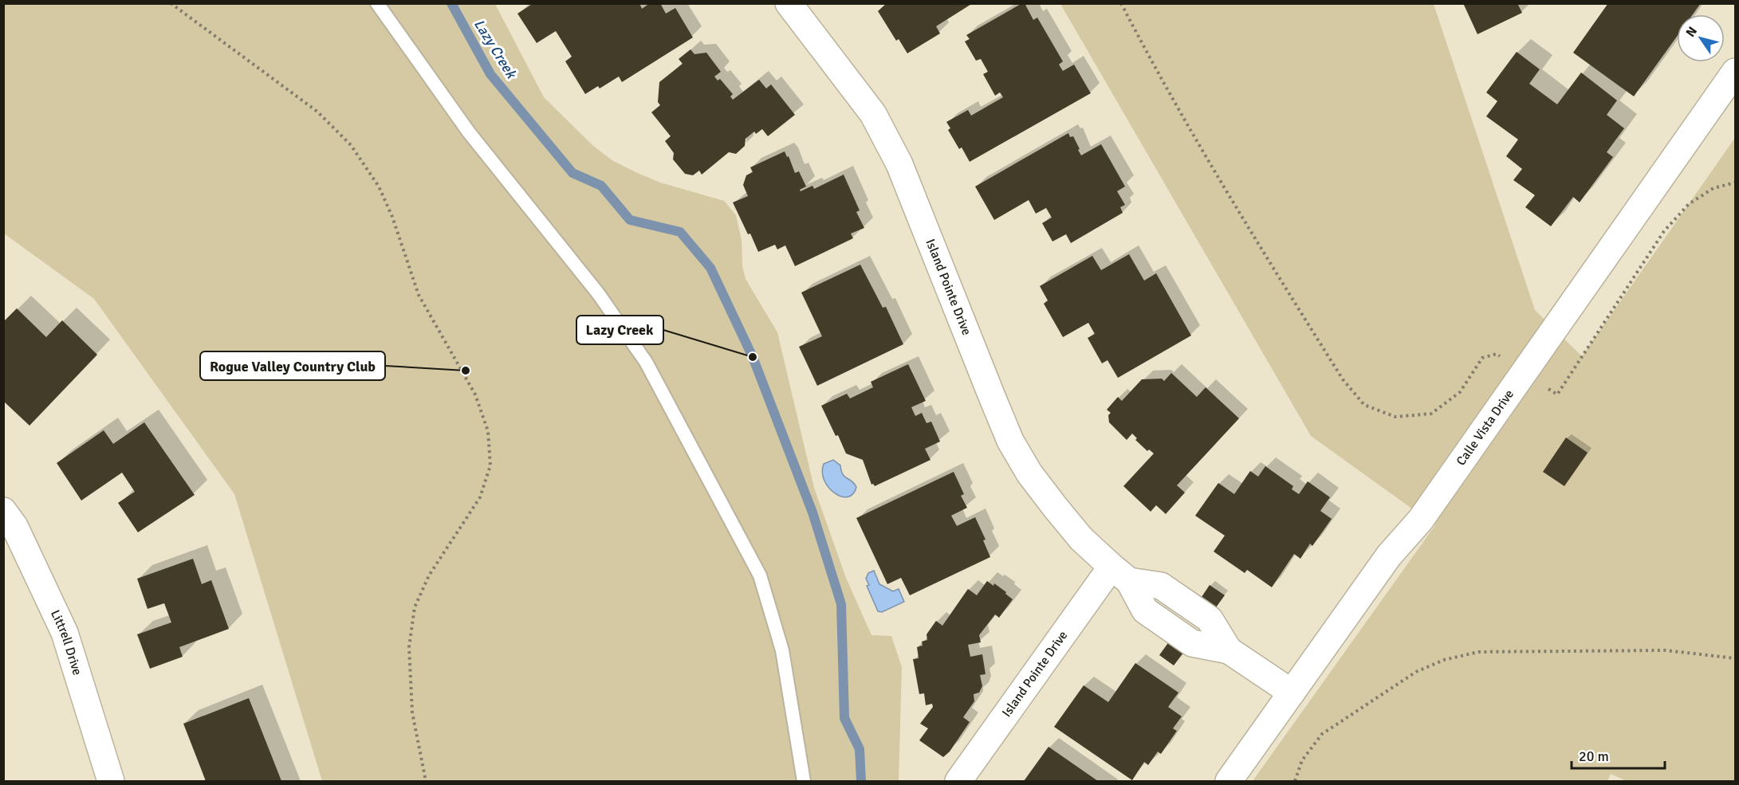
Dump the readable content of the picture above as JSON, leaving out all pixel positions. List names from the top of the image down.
{
  "streets": {
    "street": ["Island Pointe Drive", "Calle Vista Drive", "Littrell Drive"]
  },
  "water": ["Lazy Creek"],
  "places": ["Lazy Creek", "Rogue Valley Country Club"],
  "scale_bar": "20 m",
  "north": "top left"
}
